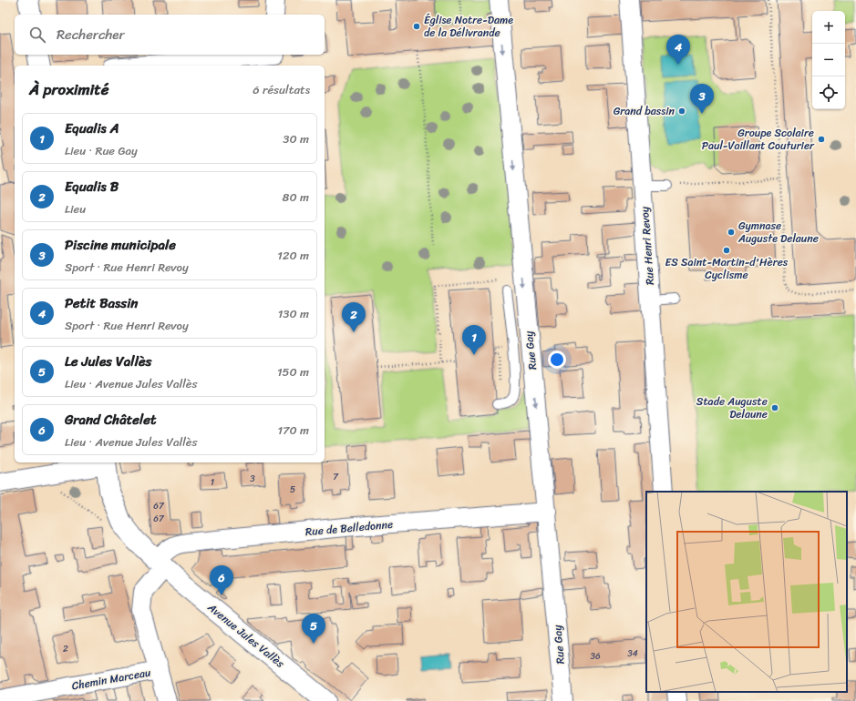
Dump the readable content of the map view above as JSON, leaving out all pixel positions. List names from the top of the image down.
{
  "streets": {
    "street": [
      "Rue Henri Revoy",
      "Rue Gay",
      "Rue de Belledonne",
      "Avenue Jules Vallès",
      "Chemin Marceau"
    ]
  },
  "crossings": [
    ["Rue Gay", "Rue de Belledonne"],
    ["Rue de Belledonne", "Avenue Jules Vallès"],
    ["Rue de Belledonne", "Chemin Marceau"]
  ],
  "one_way": ["Rue Gay"],
  "places": [
    "Église Notre-Dame de la Délivrande",
    "Grand bassin",
    "Groupe Scolaire Paul-Vaillant Couturier",
    "Gymnase Auguste Delaune",
    "ES Saint-Martin-d'Hères Cyclisme",
    "Stade Auguste Delaune"
  ],
  "house_numbers": [
    "7",
    "3",
    "1",
    "5",
    "67",
    "67",
    "2",
    "34",
    "36"
  ],
  "page": {
    "map_buttons": ["+", "−"],
    "search": "Rechercher",
    "pins": [
      "4",
      "3",
      "2",
      "1",
      "6",
      "5"
    ],
    "heading": ["À proximité", "6 résultats"],
    "list": [
      {
        "mark": "1",
        "name": "Equalis A",
        "note": "Lieu · Rue Gay",
        "value": "30 m"
      },
      {
        "mark": "2",
        "name": "Equalis B",
        "note": "Lieu",
        "value": "80 m"
      },
      {
        "mark": "3",
        "name": "Piscine municipale",
        "note": "Sport · Rue Henri Revoy",
        "value": "120 m"
      },
      {
        "mark": "4",
        "name": "Petit Bassin",
        "note": "Sport · Rue Henri Revoy",
        "value": "130 m"
      },
      {
        "mark": "5",
        "name": "Le Jules Vallès",
        "note": "Lieu · Avenue Jules Vallès",
        "value": "150 m"
      },
      {
        "mark": "6",
        "name": "Grand Châtelet",
        "note": "Lieu · Avenue Jules Vallès",
        "value": "170 m"
      }
    ]
  }
}
